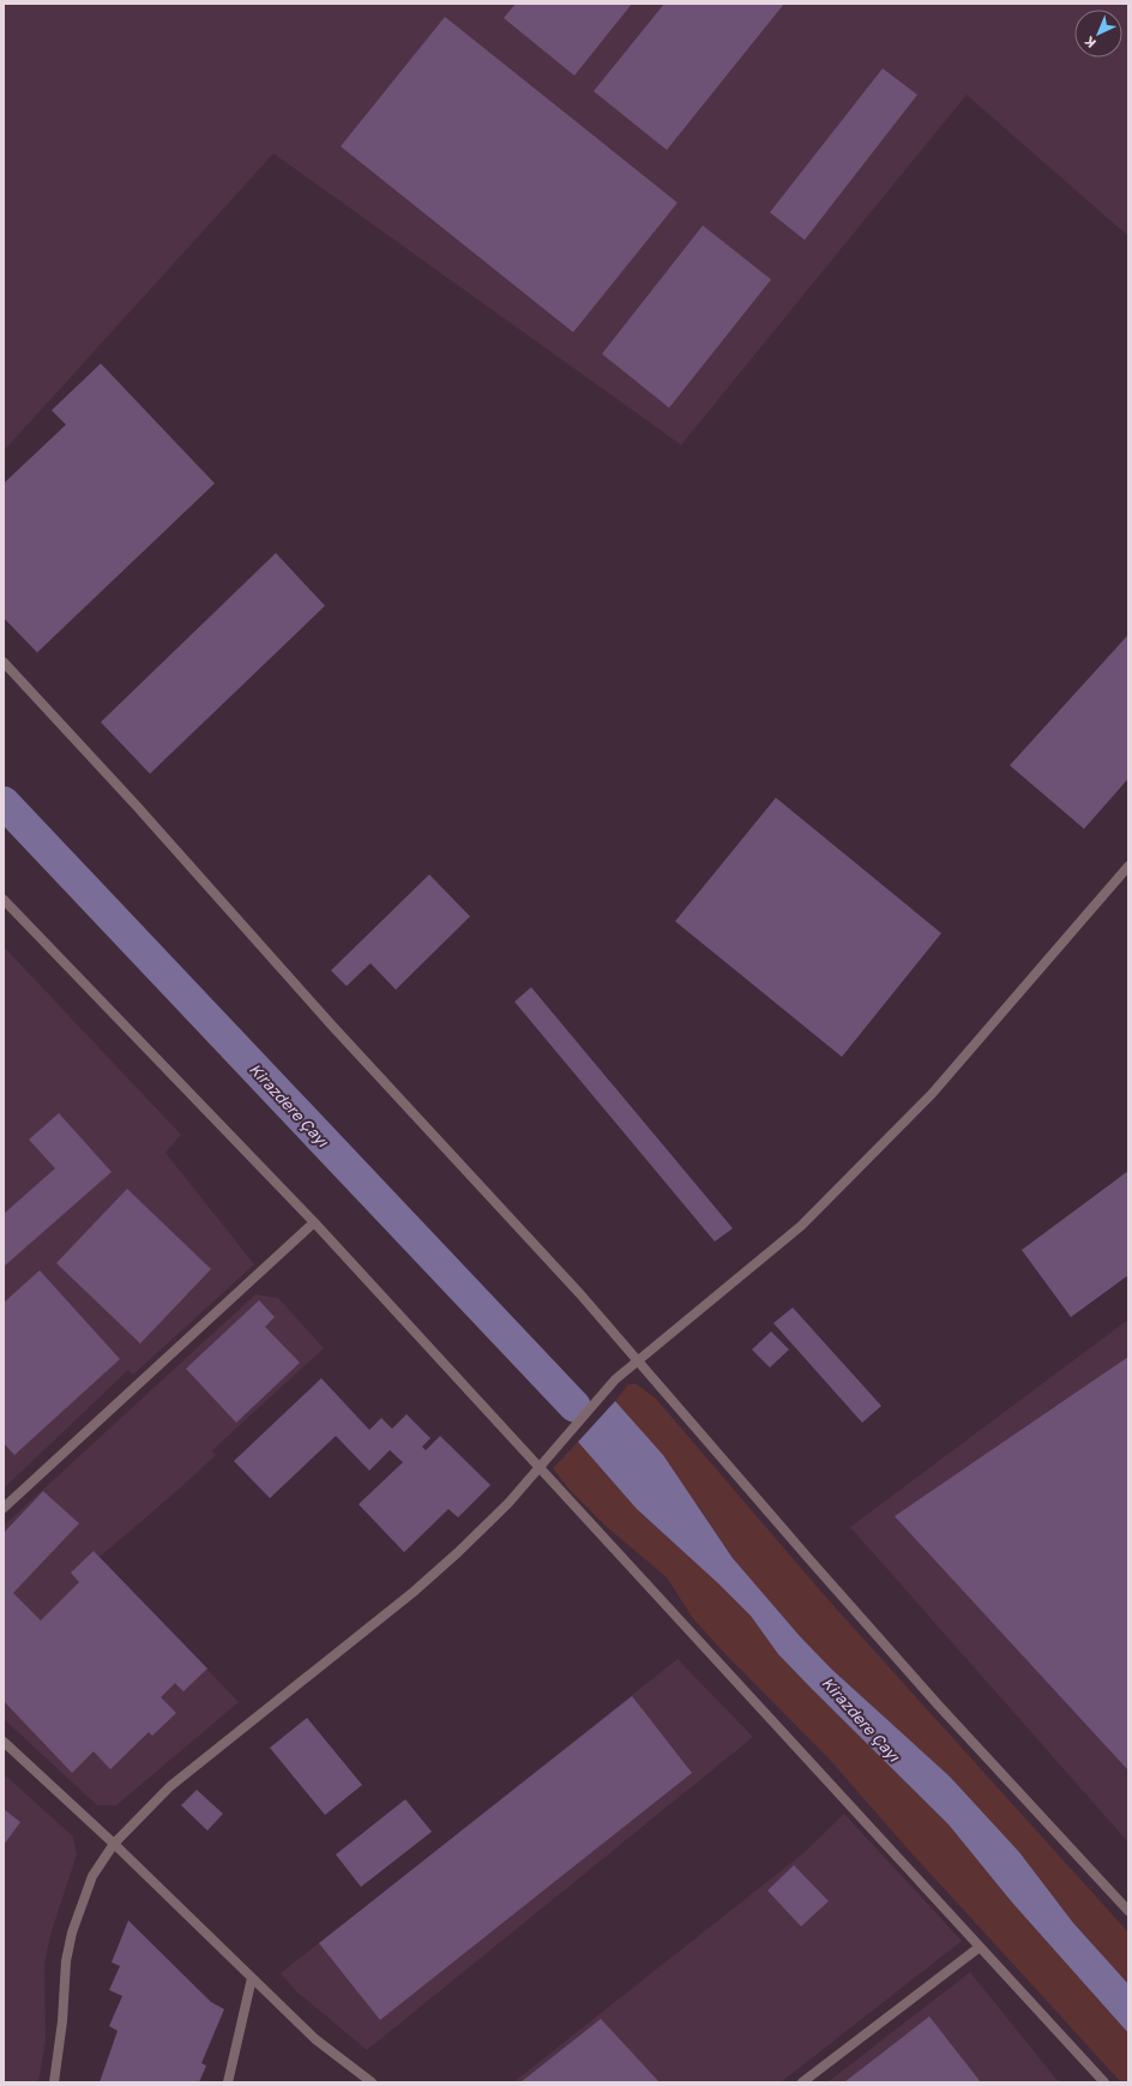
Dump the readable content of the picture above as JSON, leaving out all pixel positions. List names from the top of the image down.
{
  "water": ["Kirazdere Çayı"],
  "north": "bottom left"
}
